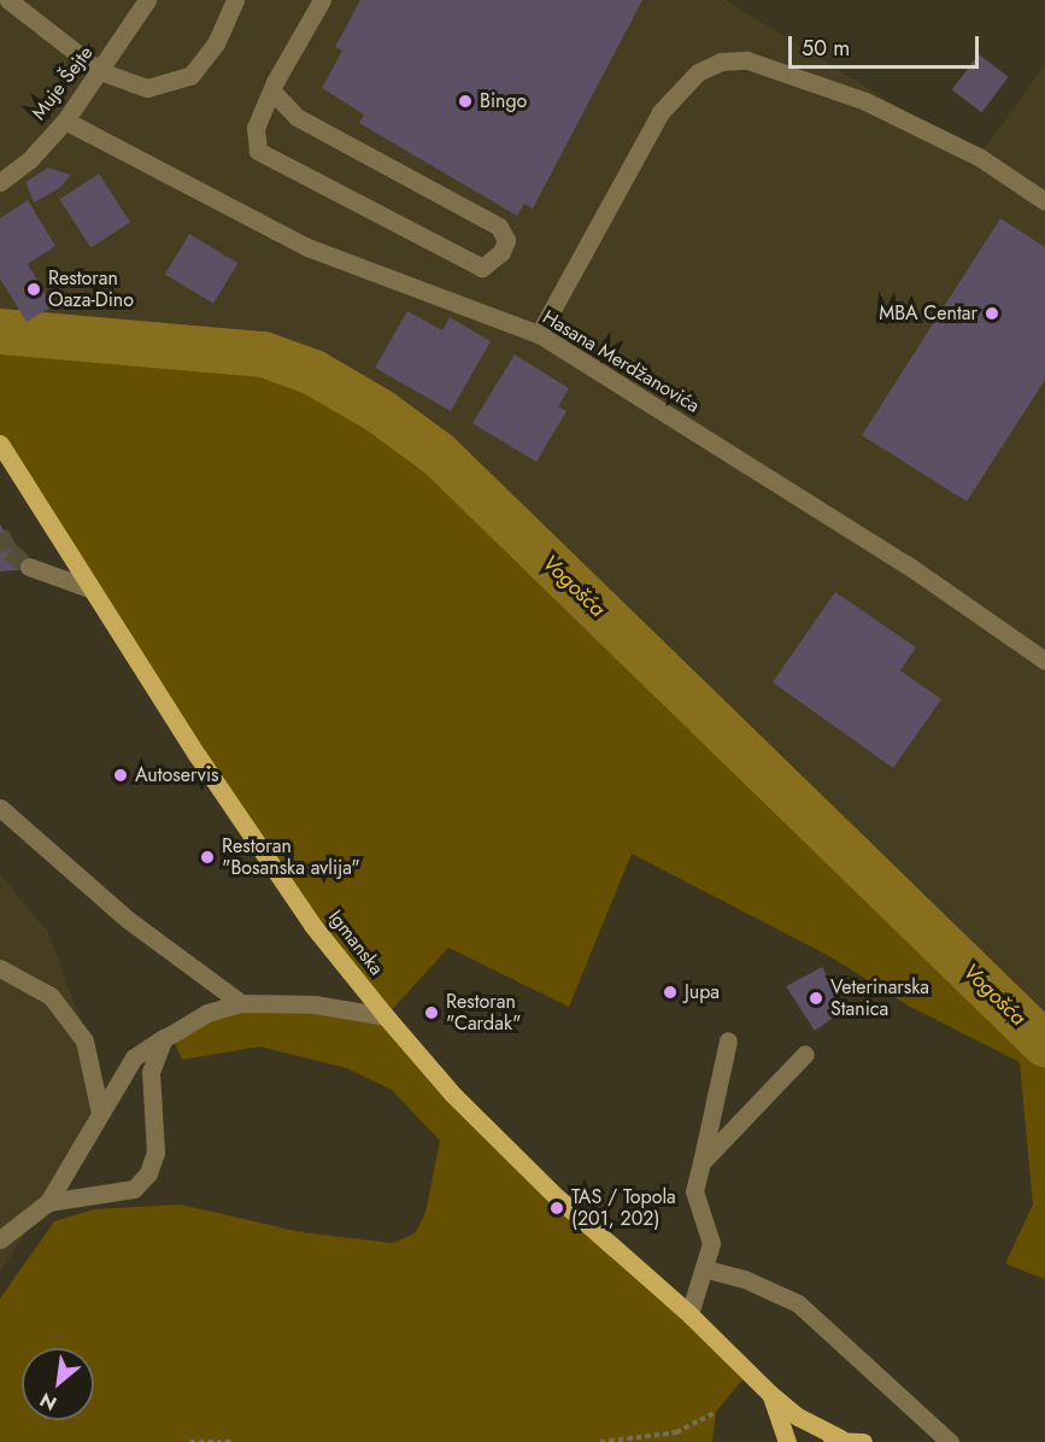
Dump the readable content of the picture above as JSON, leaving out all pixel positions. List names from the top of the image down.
{
  "streets": {
    "main road": ["Igmanska"],
    "street": ["Muje Šejte", "Hasana Merdžanovića"]
  },
  "crossings": [
    ["Muje Šejte", "Hasana Merdžanovića"]
  ],
  "water": ["Vogošća"],
  "places": [
    "Bingo",
    "Restoran Oaza-Dino",
    "MBA Centar",
    "Autoservis",
    "Restoran \"Bosanska avlija\"",
    "Jupa",
    "Veterinarska Stanica",
    "Restoran \"Cardak\"",
    "TAS / Topola (201, 202)"
  ],
  "scale_bar": "50 m",
  "north": "bottom left"
}
